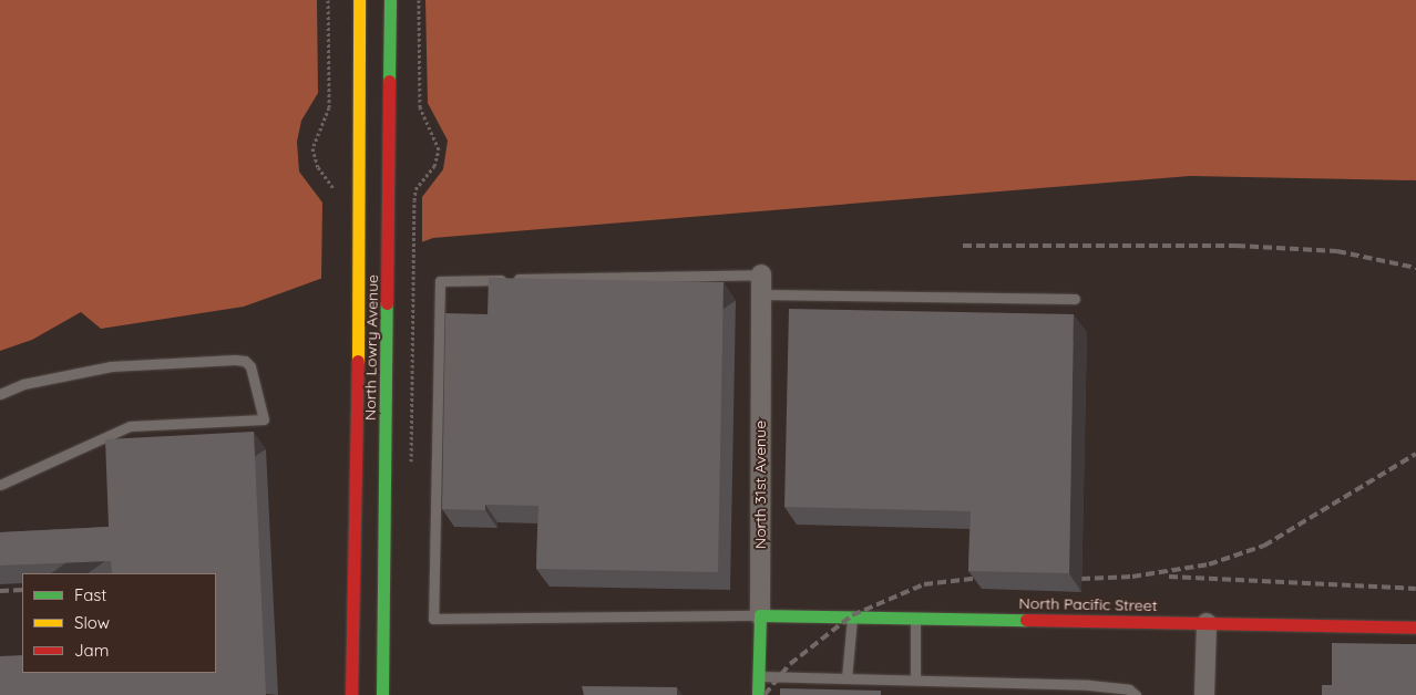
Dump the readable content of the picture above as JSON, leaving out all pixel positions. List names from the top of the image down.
{
  "streets": {
    "main road": ["North Lowry Avenue", "North 31st Avenue", "North Pacific Street"]
  },
  "crossings": [
    ["North 31st Avenue", "North Pacific Street"]
  ],
  "legend": ["Fast", "Slow", "Jam"]
}
